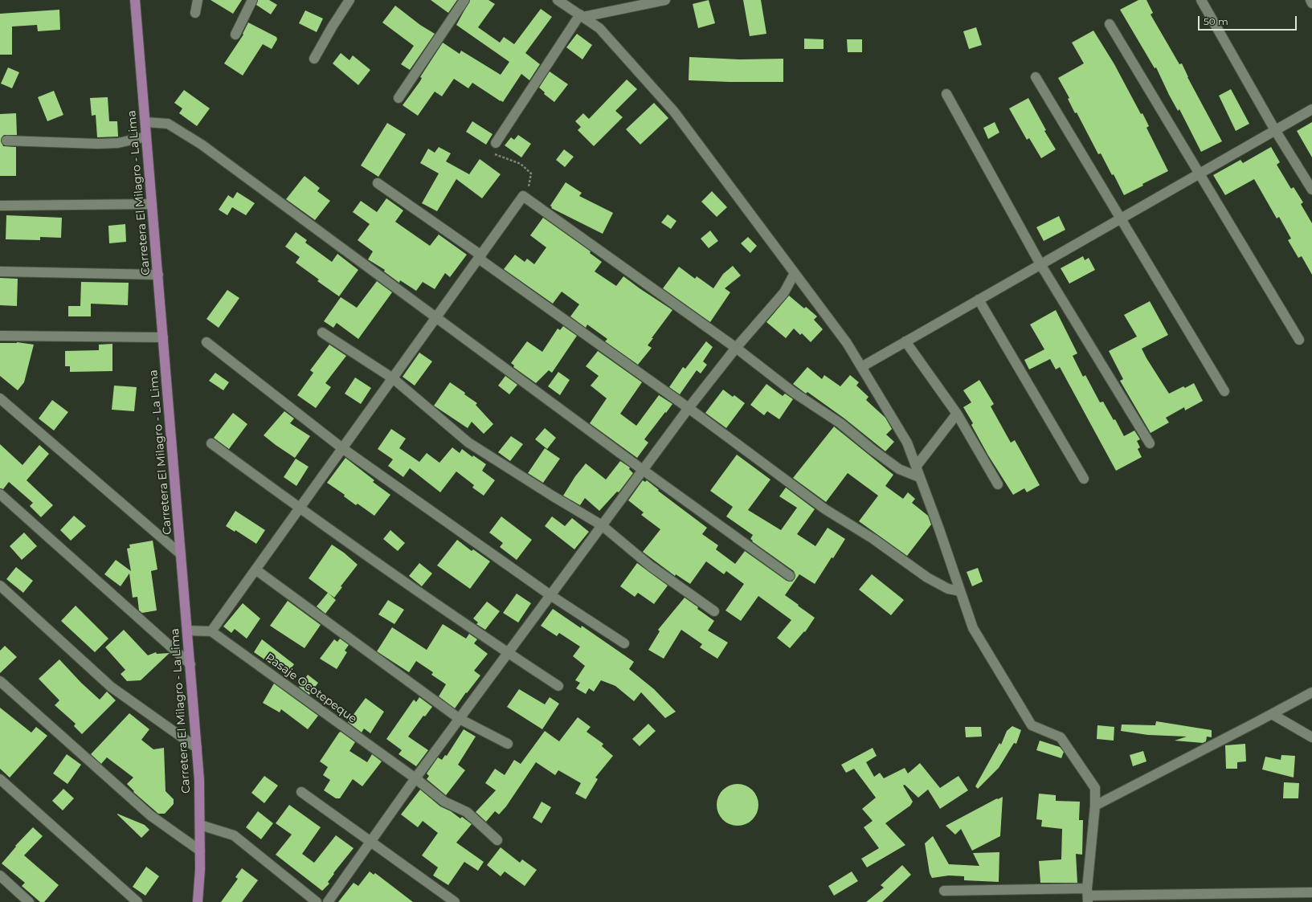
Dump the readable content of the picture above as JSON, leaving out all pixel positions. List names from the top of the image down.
{
  "streets": {
    "main road": ["Carretera El Milagro - La Lima"],
    "street": ["Pasaje Ocotepeque"]
  },
  "scale_bar": "50 m"
}
